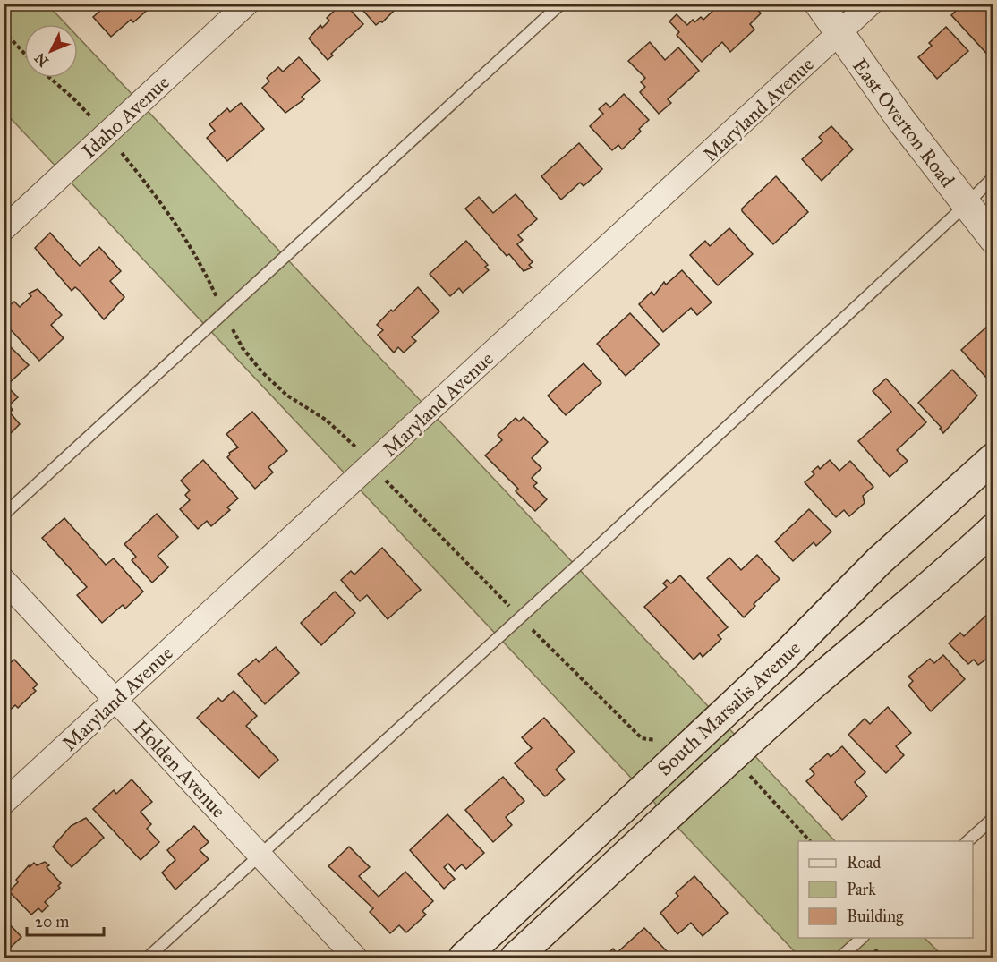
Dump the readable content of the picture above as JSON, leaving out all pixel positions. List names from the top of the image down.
{
  "streets": {
    "main road": ["South Marsalis Avenue"],
    "street": [
      "Maryland Avenue",
      "Idaho Avenue",
      "East Overton Road",
      "Holden Avenue"
    ]
  },
  "crossings": [
    ["Maryland Avenue", "East Overton Road"],
    ["Maryland Avenue", "Holden Avenue"]
  ],
  "legend": ["Road", "Park", "Building"],
  "scale_bar": "20 m",
  "north": "bottom left"
}
